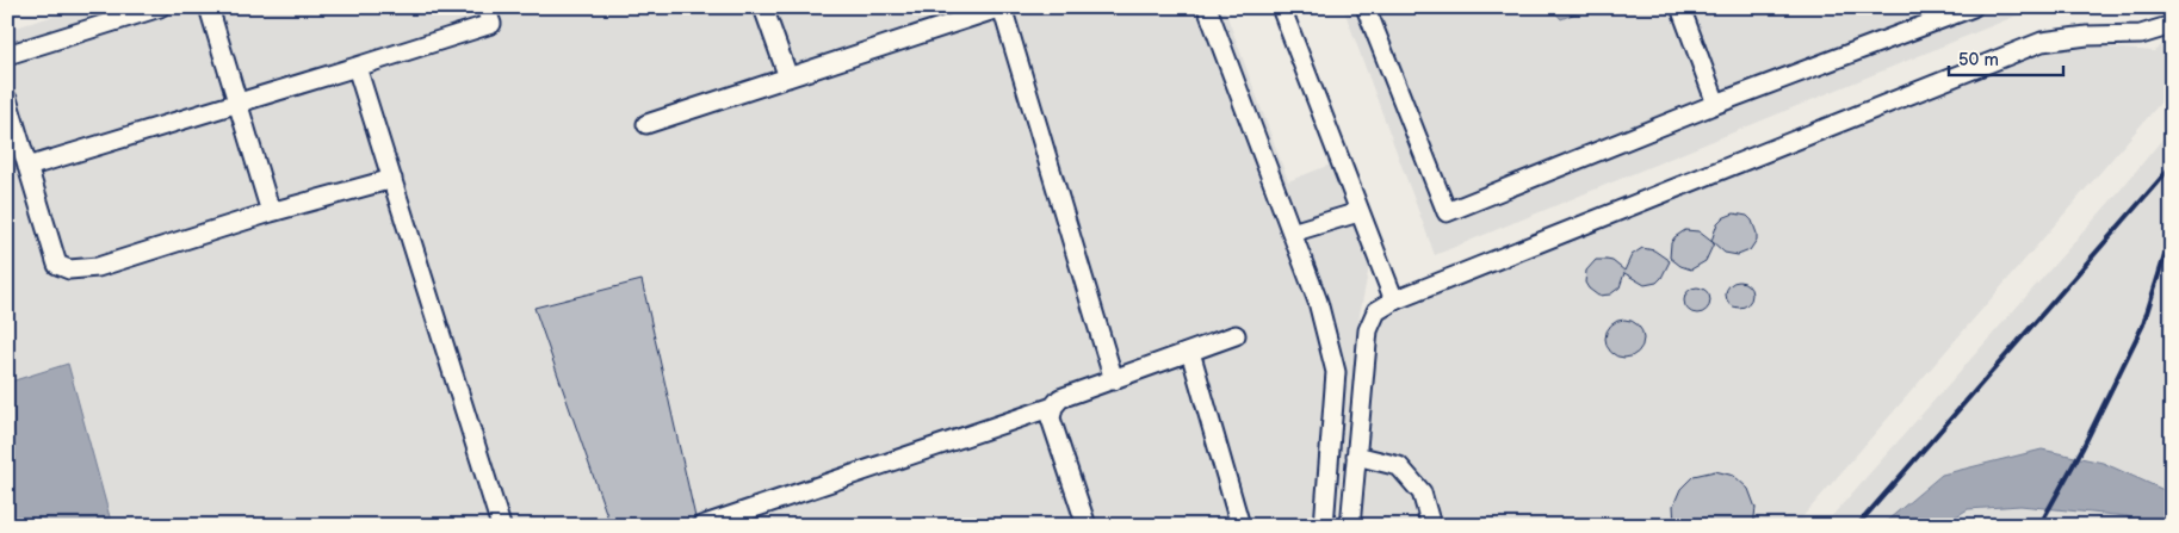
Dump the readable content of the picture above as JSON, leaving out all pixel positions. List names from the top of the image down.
{
  "scale_bar": "50 m"
}
